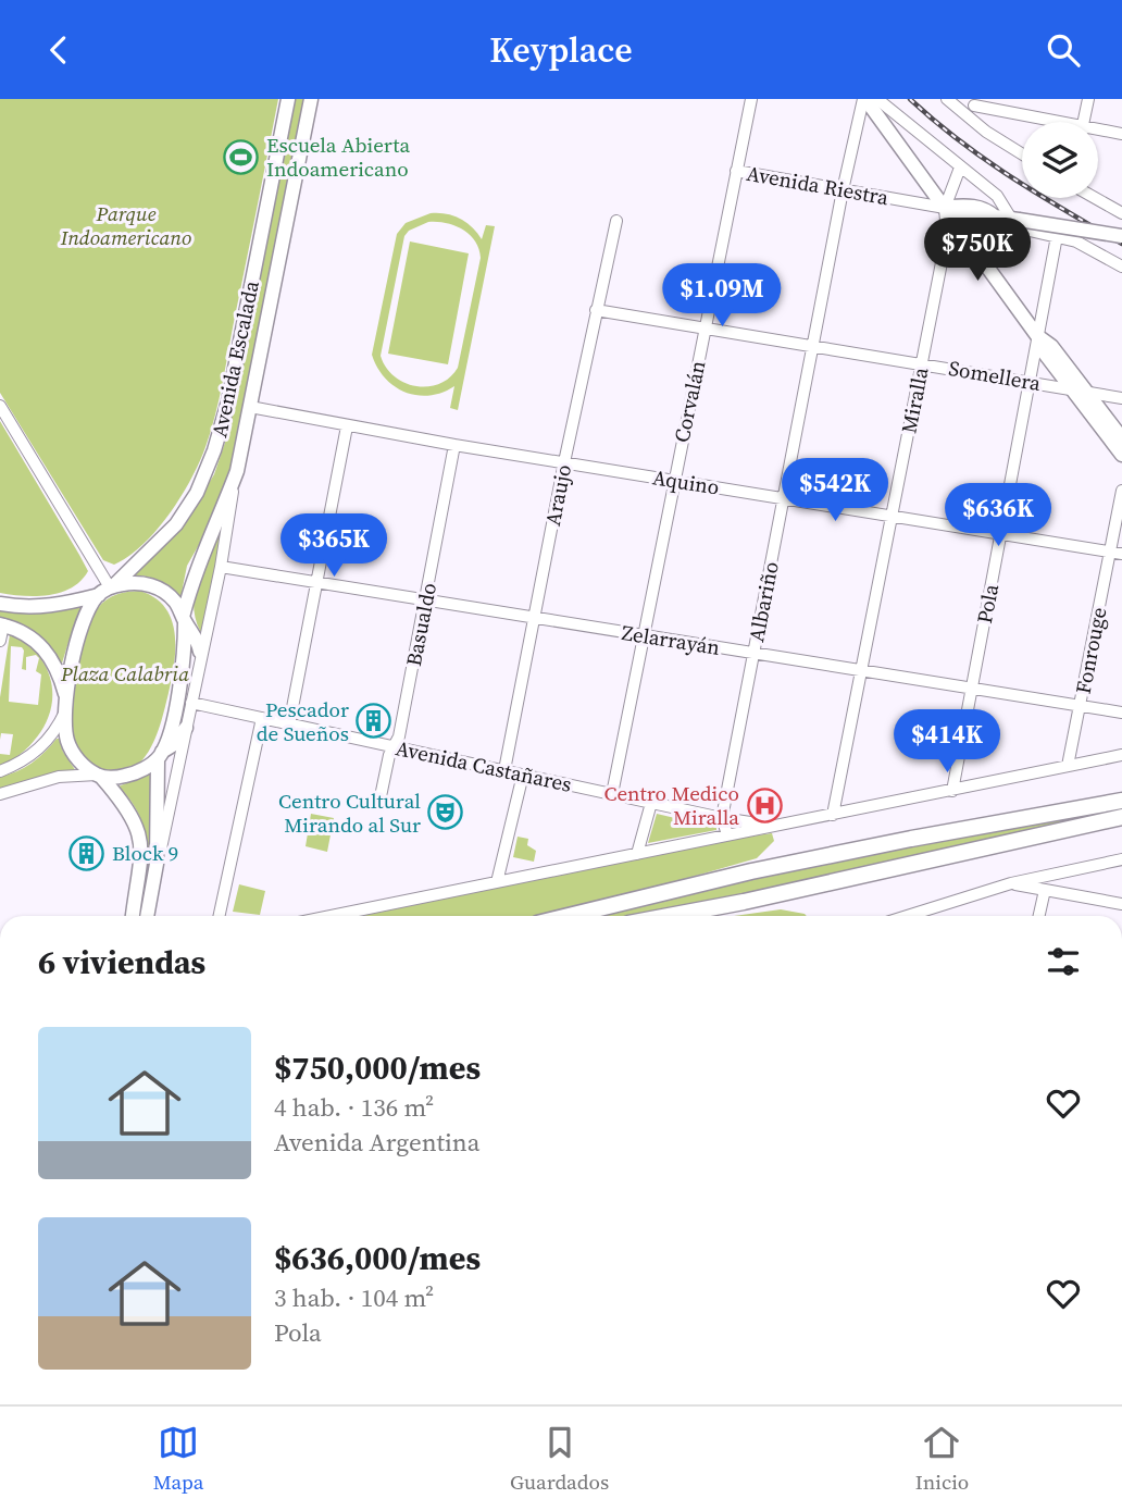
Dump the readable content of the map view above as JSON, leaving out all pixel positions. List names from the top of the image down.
{
  "streets": {
    "main road": ["Avenida Riestra", "Avenida Escalada"],
    "street": [
      "Somellera",
      "Miralla",
      "Corvalán",
      "Aquino",
      "Araujo",
      "Albariño",
      "Pola",
      "Basualdo",
      "Zelarrayán",
      "Fonrouge",
      "Avenida Castañares"
    ]
  },
  "crossings": [
    ["Avenida Riestra", "Miralla"],
    ["Avenida Riestra", "Corvalán"],
    ["Avenida Riestra", "Albariño"],
    ["Avenida Riestra", "Pola"],
    ["Avenida Escalada", "Aquino"],
    ["Avenida Escalada", "Zelarrayán"],
    ["Avenida Escalada", "Avenida Castañares"],
    ["Somellera", "Miralla"],
    ["Somellera", "Corvalán"],
    ["Somellera", "Araujo"],
    ["Somellera", "Albariño"],
    ["Somellera", "Pola"],
    ["Miralla", "Aquino"],
    ["Miralla", "Zelarrayán"],
    ["Corvalán", "Aquino"],
    ["Corvalán", "Zelarrayán"],
    ["Corvalán", "Avenida Castañares"],
    ["Aquino", "Araujo"],
    ["Aquino", "Albariño"],
    ["Aquino", "Pola"],
    ["Aquino", "Basualdo"],
    ["Aquino", "Fonrouge"],
    ["Araujo", "Zelarrayán"],
    ["Araujo", "Avenida Castañares"],
    ["Albariño", "Zelarrayán"],
    ["Albariño", "Avenida Castañares"],
    ["Pola", "Zelarrayán"],
    ["Basualdo", "Zelarrayán"],
    ["Basualdo", "Avenida Castañares"],
    ["Zelarrayán", "Fonrouge"]
  ],
  "parks": ["Parque Indoamericano", "Plaza Calabria"],
  "places": {
    "sports": ["Escuela Abierta Indoamericano"],
    "building": ["Pescador de Sueños", "Block 9"],
    "hospital": ["Centro Medico Miralla"],
    "theatre": ["Centro Cultural Mirando al Sur"]
  },
  "page": {
    "header": "Keyplace",
    "price": [
      "$750K",
      "$1.09M",
      "$542K",
      "$636K",
      "$365K",
      "$414K"
    ],
    "heading": "6 viviendas",
    "list": [
      {
        "name": "$750,000/mes",
        "note": "4 hab. · 136 m² · Avenida Argentina"
      },
      {
        "name": "$636,000/mes",
        "note": "3 hab. · 104 m² · Pola"
      }
    ],
    "tabs": ["Mapa", "Guardados", "Inicio"]
  }
}
